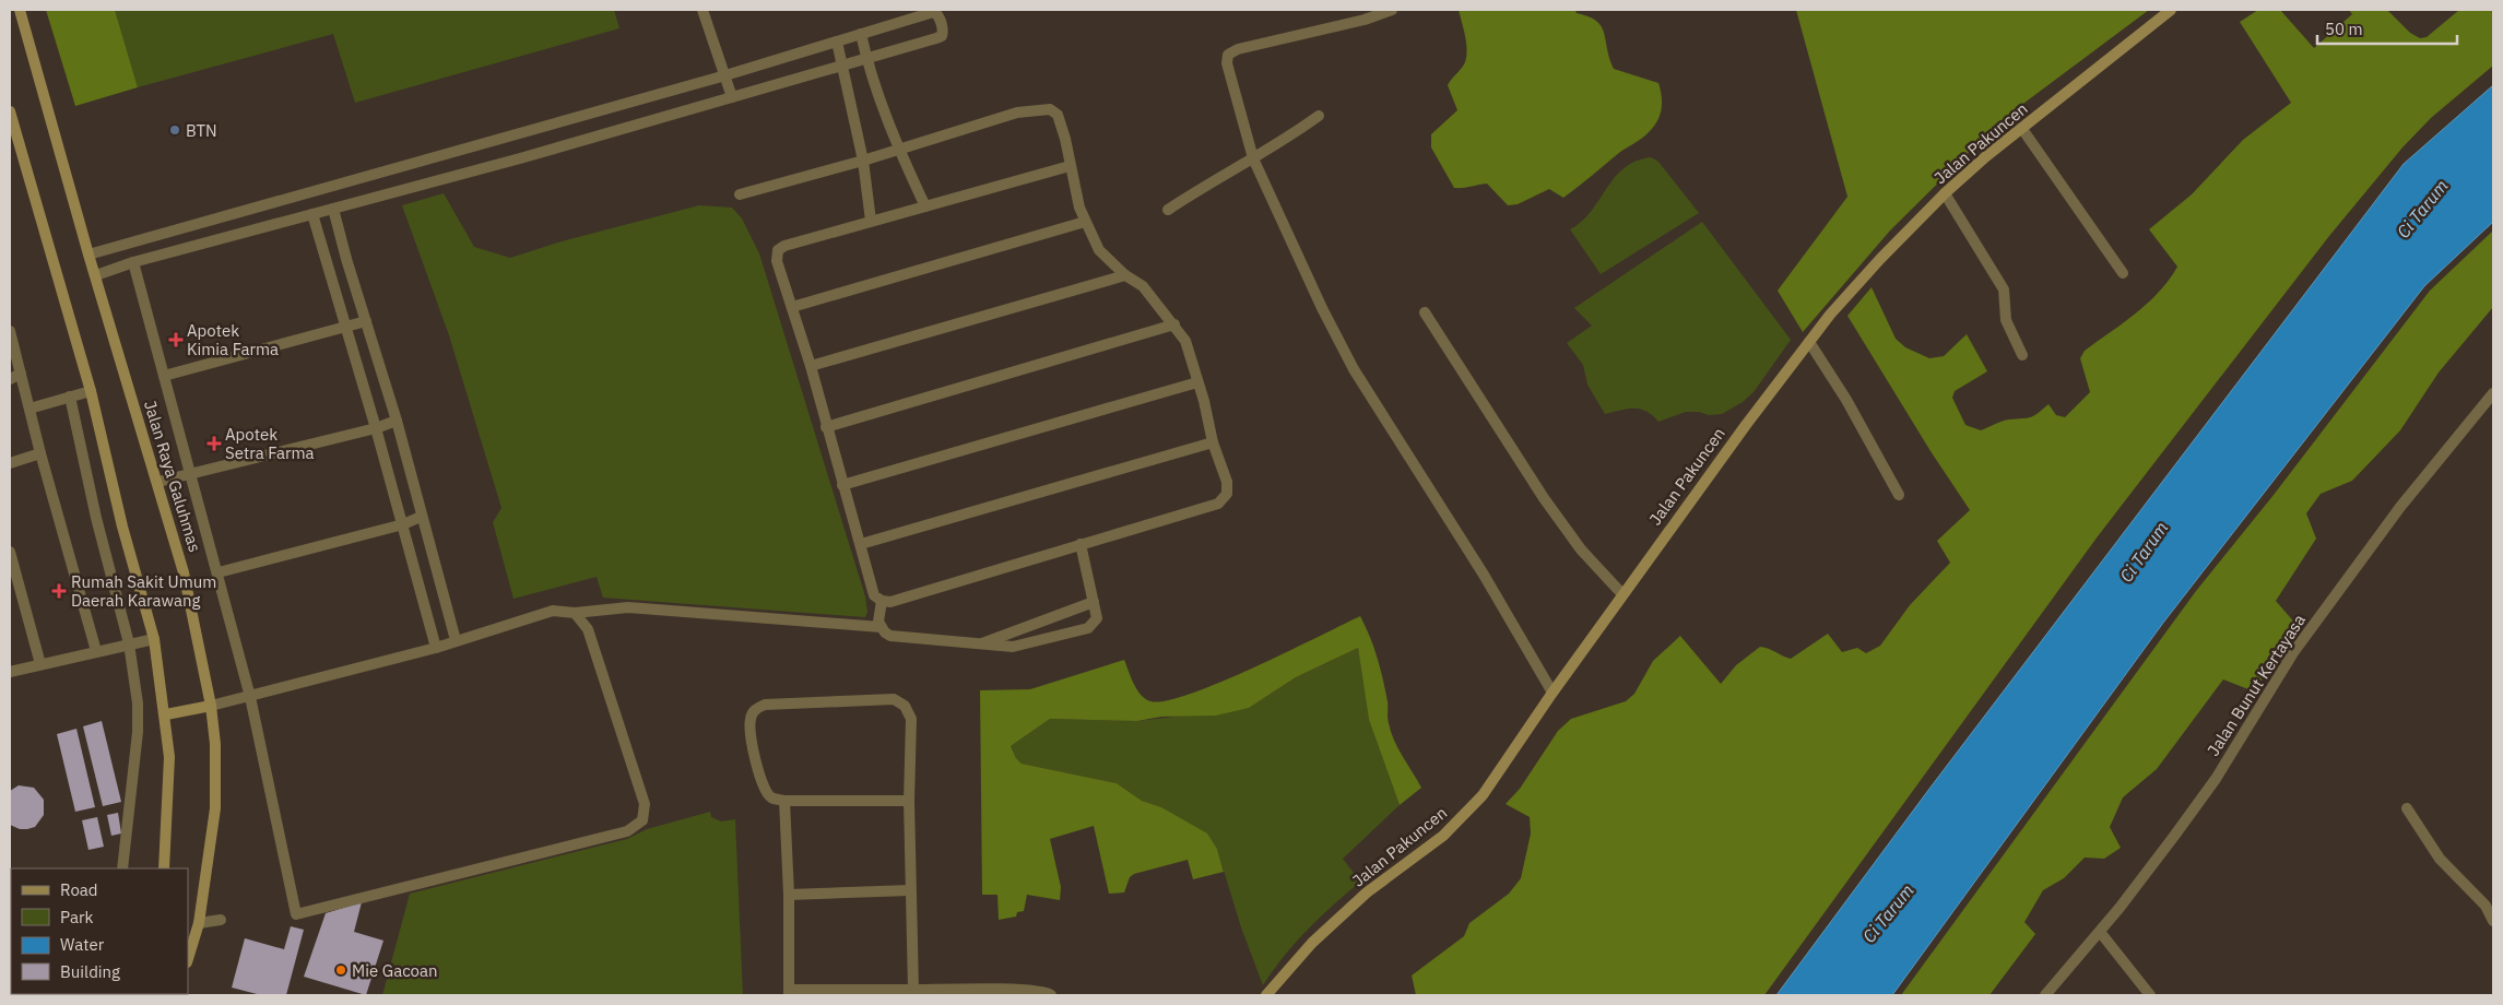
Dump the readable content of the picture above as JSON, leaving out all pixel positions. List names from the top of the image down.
{
  "streets": {
    "main road": ["Jalan Pakuncen", "Jalan Raya Galuhmas"],
    "street": ["Jalan Bunut Kertayasa"]
  },
  "water": ["Ci Tarum"],
  "places": {
    "other": ["BTN", "Mie Gacoan"],
    "health": ["Apotek Kimia Farma", "Apotek Setra Farma", "Rumah Sakit Umum Daerah Karawang"]
  },
  "legend": [
    "Road",
    "Park",
    "Water",
    "Building"
  ],
  "scale_bar": "50 m"
}
